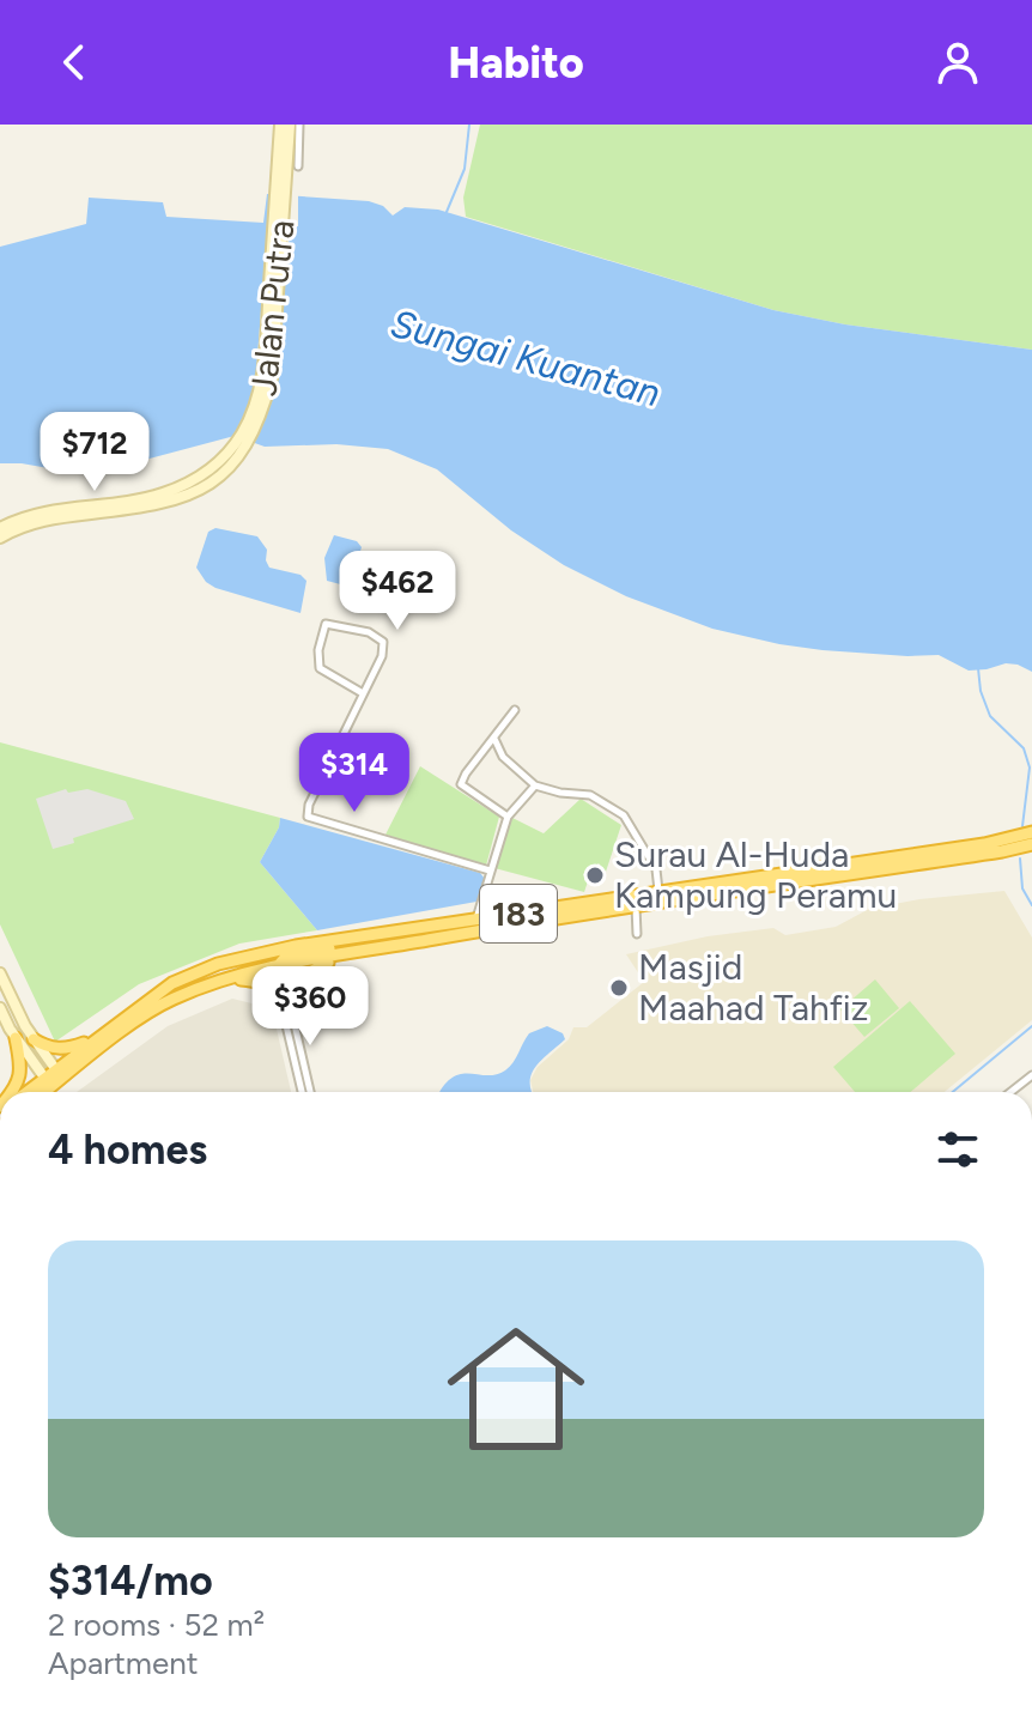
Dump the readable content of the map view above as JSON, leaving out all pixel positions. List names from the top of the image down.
{
  "streets": {
    "highway": ["183"],
    "main road": ["Jalan Putra"]
  },
  "water": ["Sungai Kuantan"],
  "places": ["Surau Al-Huda Kampung Peramu", "Masjid Maahad Tahfiz"],
  "page": {
    "header": "Habito",
    "price": [
      "$712",
      "$462",
      "$314",
      "$360"
    ],
    "heading": "4 homes",
    "list": [
      {
        "name": "$314/mo",
        "note": "2 rooms · 52 m² · Apartment"
      }
    ]
  }
}
